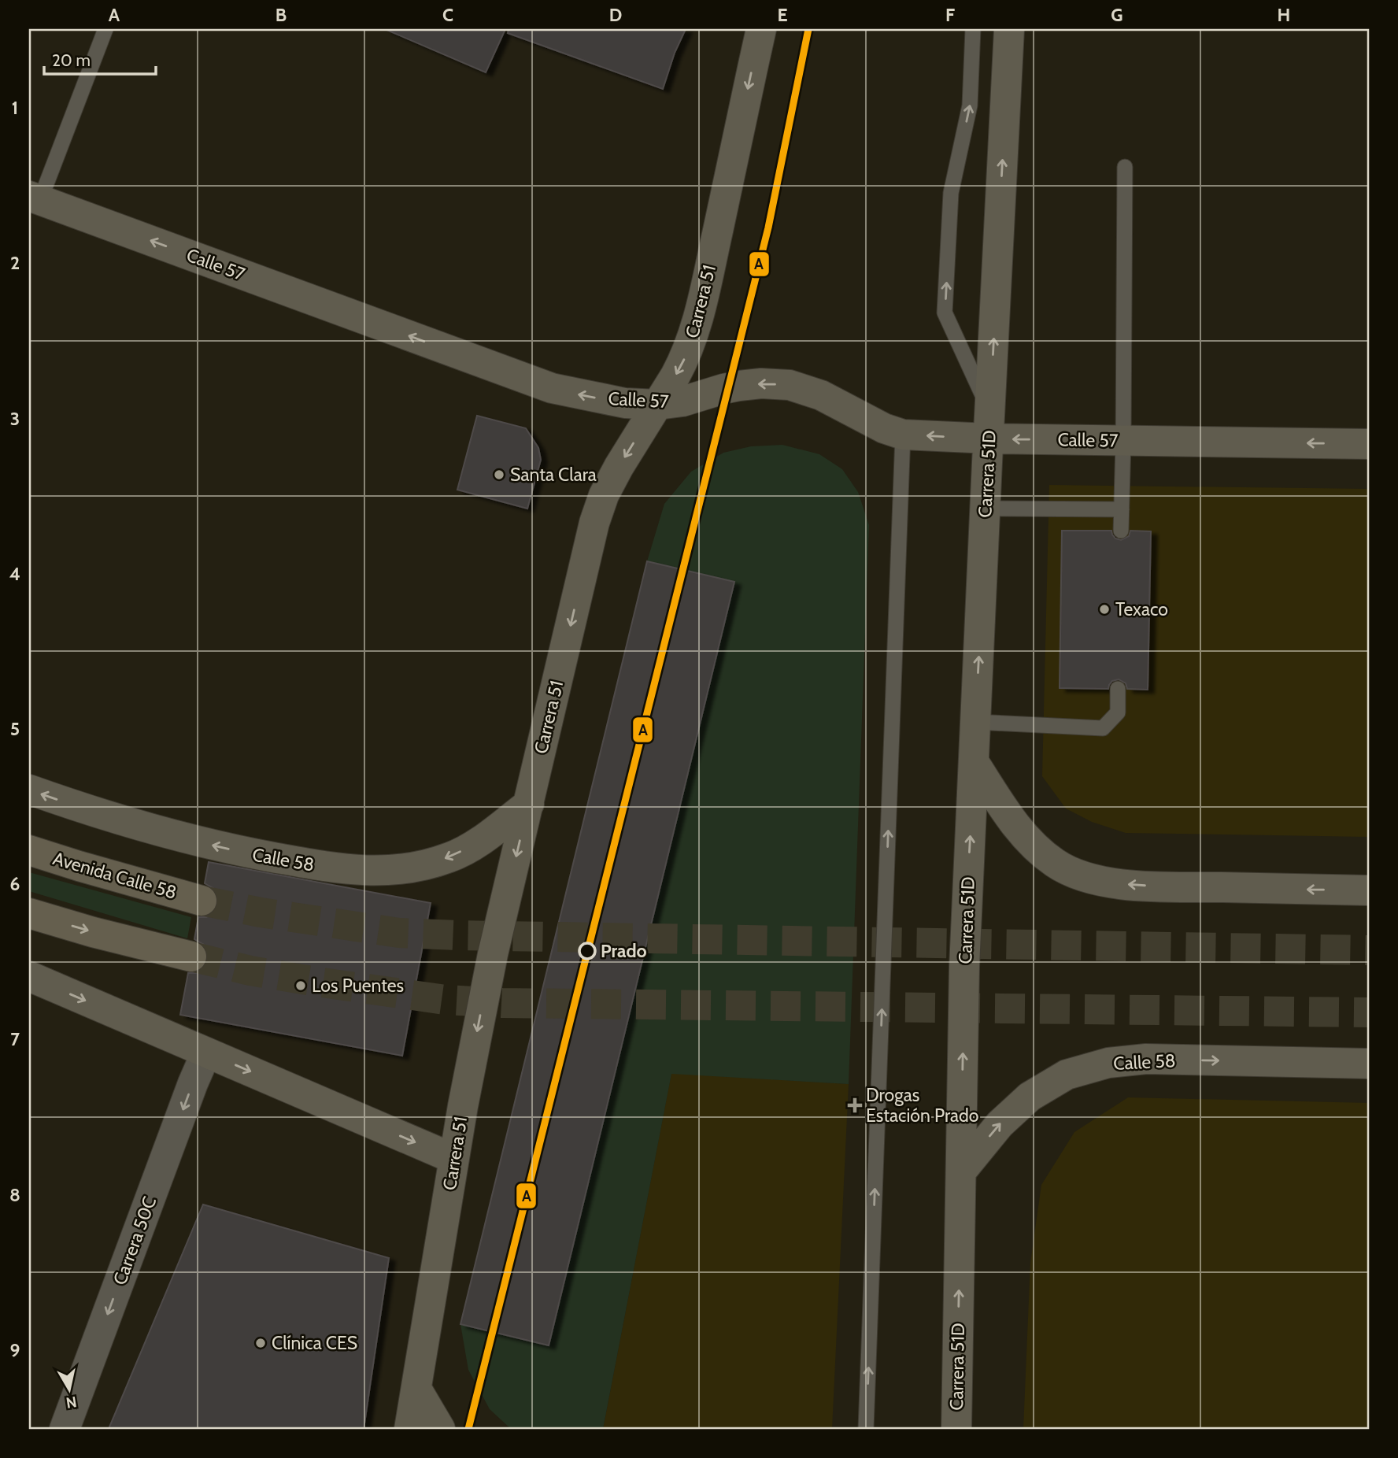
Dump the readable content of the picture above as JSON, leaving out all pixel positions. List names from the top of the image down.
{
  "streets": {
    "main road": [
      "Calle 57",
      "Carrera 51",
      "Carrera 51D",
      "Calle 58",
      "Avenida Calle 58"
    ],
    "street": ["Carrera 50C"]
  },
  "crossings": [
    ["Calle 57", "Carrera 51"],
    ["Calle 57", "Carrera 51D"],
    ["Carrera 51", "Calle 58"],
    ["Carrera 51D", "Calle 58"]
  ],
  "one_way": ["Calle 57", "Carrera 51", "Carrera 50C"],
  "places": {
    "other": [
      "Santa Clara",
      "Texaco",
      "Prado",
      "Los Puentes",
      "Clínica CES"
    ],
    "health": ["Drogas Estación Prado"]
  },
  "lines": ["transit line A"],
  "scale_bar": "20 m",
  "north": "bottom",
  "grid": {
    "columns": [
      "A",
      "B",
      "C",
      "D",
      "E",
      "F",
      "G",
      "H"
    ],
    "rows": [
      "1",
      "2",
      "3",
      "4",
      "5",
      "6",
      "7",
      "8",
      "9"
    ]
  }
}
